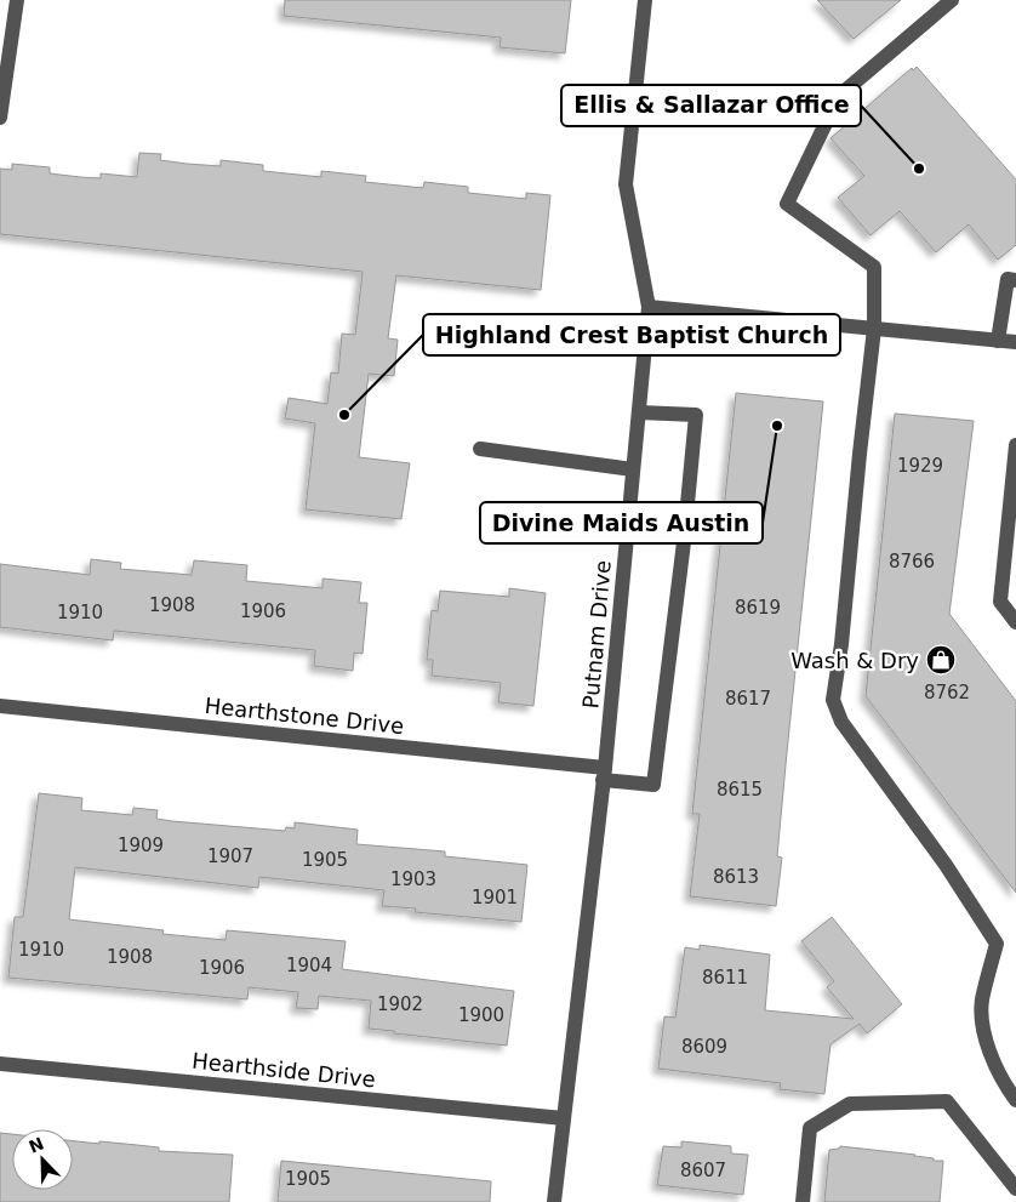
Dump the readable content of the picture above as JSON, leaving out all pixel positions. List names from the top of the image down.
{
  "streets": {
    "street": ["Putnam Drive", "Hearthstone Drive", "Hearthside Drive"]
  },
  "crossings": [
    ["Putnam Drive", "Hearthstone Drive"],
    ["Putnam Drive", "Hearthside Drive"]
  ],
  "places": {
    "other": ["Ellis & Sallazar Office", "Highland Crest Baptist Church", "Divine Maids Austin"],
    "shop": ["Wash & Dry"]
  },
  "house_numbers": [
    "1929",
    "8766",
    "1908",
    "8619",
    "1906",
    "1910",
    "8762",
    "8617",
    "8615",
    "1909",
    "1907",
    "1905",
    "8613",
    "1903",
    "1901",
    "1910",
    "1908",
    "1904",
    "1906",
    "8611",
    "1902",
    "1900",
    "8609",
    "8607",
    "1905"
  ],
  "north": "top left"
}
